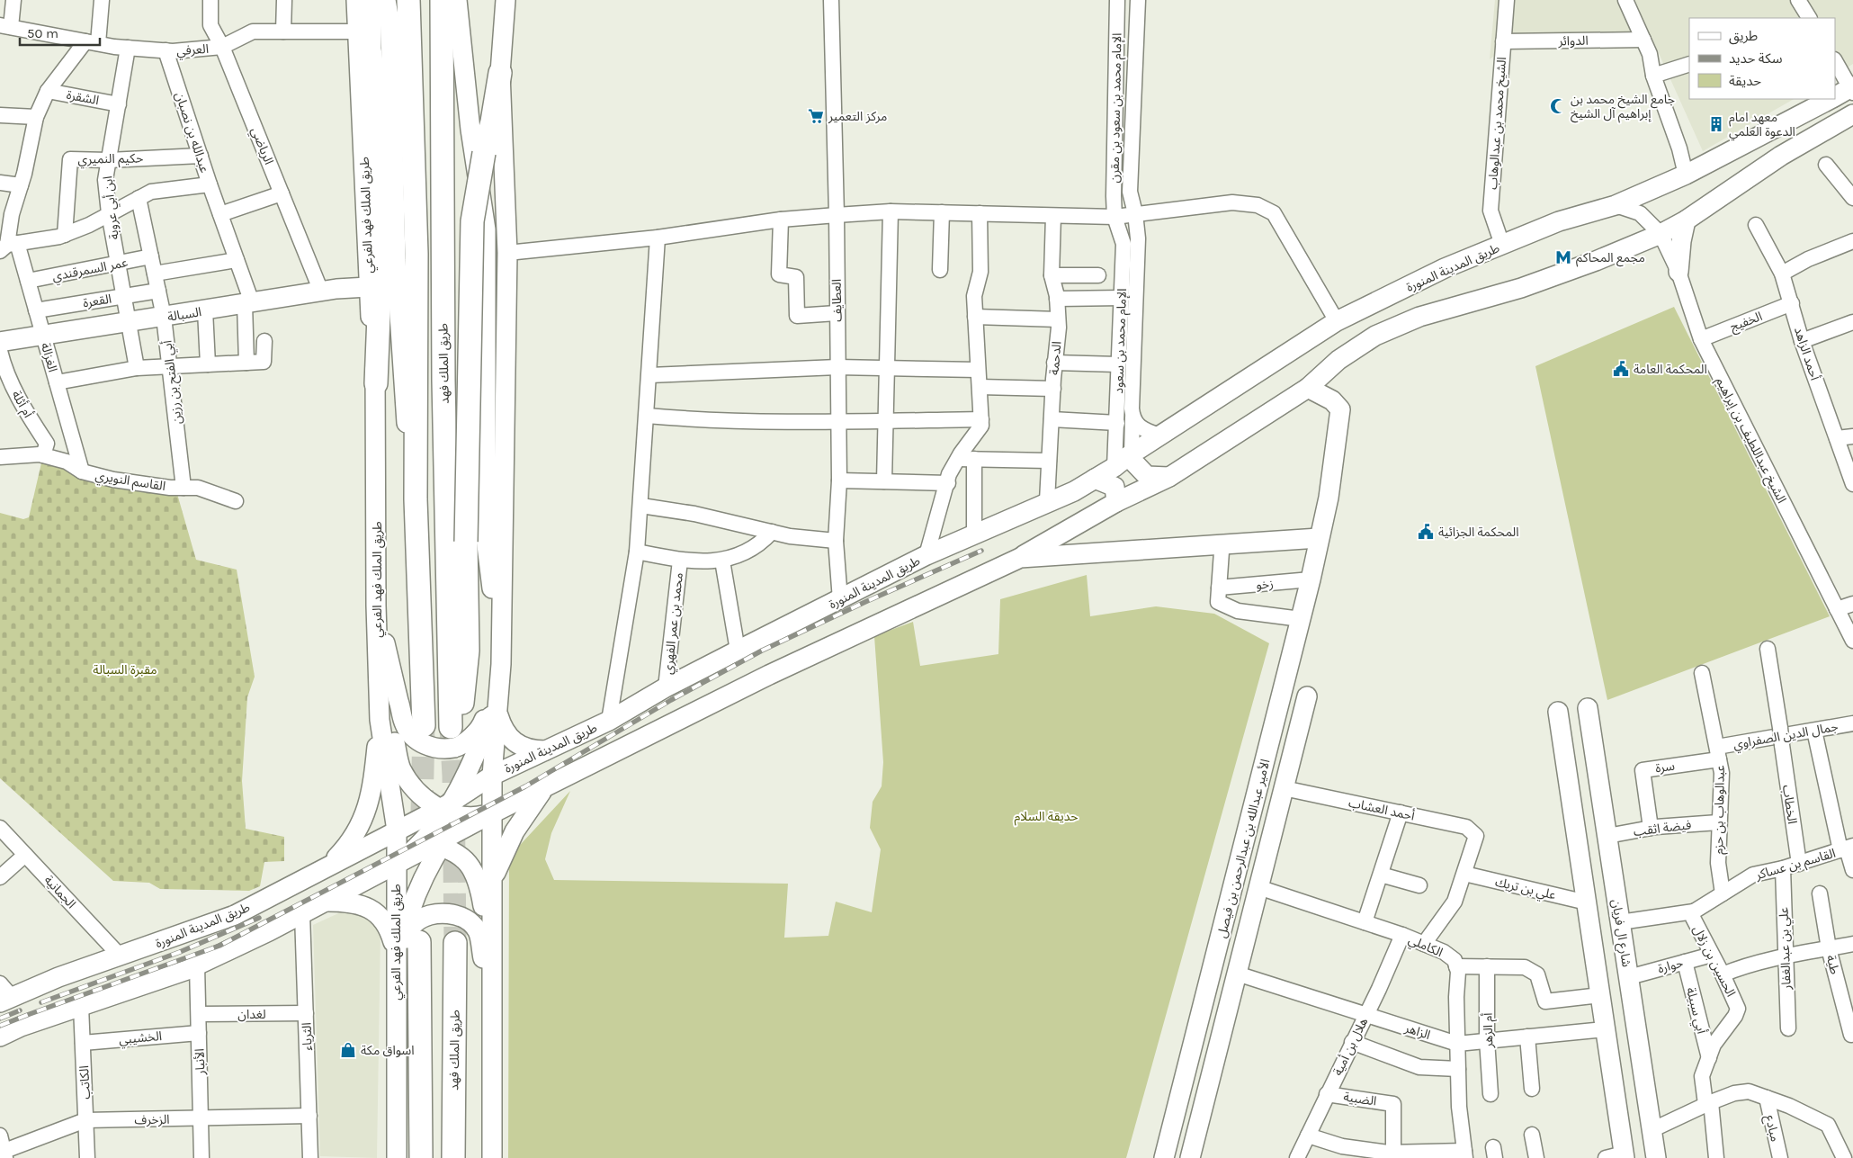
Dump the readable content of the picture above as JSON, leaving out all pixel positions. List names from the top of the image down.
{
  "streets": {
    "highway": ["طريق الملك فهد"],
    "main road": [
      "طريق الملك فهد الفرعي",
      "طريق المدينة المنورة",
      "السبالة",
      "الأمير عبدالله بن عبدالرحمن بن فيصل",
      "شارع ال فريان"
    ],
    "street": [
      "الدوائر",
      "العرفي",
      "الشقرة",
      "الإمام محمد بن سعود بن مقرن",
      "الشيخ محمد بن عبدالوهاب",
      "عبدالله بن نصبان",
      "الرياضي",
      "حكيم النميري",
      "ابن أبي عروبة",
      "عمر السمرقندي",
      "القعرة",
      "العطايف",
      "الخفيج",
      "الإمام محمد بن سعود",
      "أحمد الزاهد",
      "الغزالة",
      "الدحمة",
      "أبي الفتح بن رزين",
      "أم أثلة",
      "الشيخ عبداللطيف بن إبراهيم",
      "القاسم النويري",
      "زخو",
      "محمد بن عمر الفهري",
      "جمال الدين الصفراوي",
      "سرة",
      "الخطاب",
      "أحمد العشاب",
      "عبدالوهاب بن حزم",
      "فيضة اثقب",
      "القاسم بن عساكر",
      "علي بن تريك",
      "الجمانية",
      "الكاملي",
      "علي بن عبدالغفار",
      "الحسين بن زلال",
      "طية",
      "حوارة",
      "أبي سبيلة",
      "لغدان",
      "أم الزهر",
      "الزاهر",
      "الثرياء",
      "الخشيبي",
      "هلال بن أمية",
      "الأنبار",
      "الكاتب",
      "الضبية",
      "الزخرف",
      "مبادع"
    ]
  },
  "crossings": [
    ["الدوائر", "الشيخ محمد بن عبدالوهاب"],
    ["العرفي", "عبدالله بن نصبان"],
    ["العرفي", "الرياضي"],
    ["العرفي", "ابن أبي عروبة"],
    ["العرفي", "طريق الملك فهد الفرعي"],
    ["العرفي", "الغزالة"],
    ["الشقرة", "ابن أبي عروبة"],
    ["الشقرة", "الغزالة"],
    ["الإمام محمد بن سعود بن مقرن", "الإمام محمد بن سعود"],
    ["الشيخ محمد بن عبدالوهاب", "طريق المدينة المنورة"],
    ["عبدالله بن نصبان", "حكيم النميري"],
    ["عبدالله بن نصبان", "السبالة"],
    ["الرياضي", "السبالة"],
    ["حكيم النميري", "ابن أبي عروبة"],
    ["ابن أبي عروبة", "عمر السمرقندي"],
    ["ابن أبي عروبة", "القعرة"],
    ["ابن أبي عروبة", "السبالة"],
    ["طريق الملك فهد الفرعي", "طريق المدينة المنورة"],
    ["طريق الملك فهد الفرعي", "السبالة"],
    ["طريق المدينة المنورة", "العطايف"],
    ["طريق المدينة المنورة", "الإمام محمد بن سعود"],
    ["طريق المدينة المنورة", "الدحمة"],
    ["طريق المدينة المنورة", "الشيخ عبداللطيف بن إبراهيم"],
    ["طريق المدينة المنورة", "محمد بن عمر الفهري"],
    ["طريق المدينة المنورة", "الجمانية"],
    ["عمر السمرقندي", "الغزالة"],
    ["عمر السمرقندي", "أبي الفتح بن رزين"],
    ["القعرة", "الغزالة"],
    ["القعرة", "أبي الفتح بن رزين"],
    ["السبالة", "الغزالة"],
    ["السبالة", "أبي الفتح بن رزين"],
    ["الخفيج", "أحمد الزاهد"],
    ["الخفيج", "الشيخ عبداللطيف بن إبراهيم"],
    ["الغزالة", "القاسم النويري"],
    ["أبي الفتح بن رزين", "القاسم النويري"],
    ["أم أثلة", "القاسم النويري"],
    ["زخو", "الأمير عبدالله بن عبدالرحمن بن فيصل"],
    ["جمال الدين الصفراوي", "سرة"],
    ["جمال الدين الصفراوي", "عبدالوهاب بن حزم"],
    ["سرة", "عبدالوهاب بن حزم"],
    ["سرة", "فيضة اثقب"],
    ["الخطاب", "القاسم بن عساكر"],
    ["أحمد العشاب", "الأمير عبدالله بن عبدالرحمن بن فيصل"],
    ["أحمد العشاب", "علي بن تريك"],
    ["عبدالوهاب بن حزم", "فيضة اثقب"],
    ["عبدالوهاب بن حزم", "القاسم بن عساكر"],
    ["فيضة اثقب", "شارع ال فريان"],
    ["الأمير عبدالله بن عبدالرحمن بن فيصل", "الكاملي"],
    ["الأمير عبدالله بن عبدالرحمن بن فيصل", "الزاهر"],
    ["القاسم بن عساكر", "شارع ال فريان"],
    ["القاسم بن عساكر", "علي بن عبدالغفار"],
    ["القاسم بن عساكر", "الحسين بن زلال"],
    ["شارع ال فريان", "حوارة"],
    ["الكاملي", "الزاهر"],
    ["الكاملي", "هلال بن أمية"],
    ["الحسين بن زلال", "حوارة"],
    ["الحسين بن زلال", "أبي سبيلة"],
    ["حوارة", "أبي سبيلة"],
    ["لغدان", "الثرياء"],
    ["لغدان", "الأنبار"],
    ["أم الزهر", "الزاهر"],
    ["الزاهر", "هلال بن أمية"],
    ["الثرياء", "الزخرف"],
    ["الخشيبي", "الأنبار"],
    ["الخشيبي", "الكاتب"],
    ["هلال بن أمية", "الضبية"],
    ["الأنبار", "الزخرف"],
    ["الكاتب", "الزخرف"]
  ],
  "parks": ["مقبرة السبالة", "حديقة السلام"],
  "places": {
    "mosque": ["جامع الشيخ محمد بن إبراهيم آل الشيخ"],
    "supermarket": ["مركز التعمير"],
    "building": ["معهد امام الدعوة العلمي"],
    "metro station": ["مجمع المحاكم"],
    "public building": ["المحكمة العامة", "المحكمة الجزائية"],
    "shop": ["اسواق مكة"]
  },
  "legend": ["طريق", "سكة حديد", "حديقة"],
  "scale_bar": "50 m"
}
